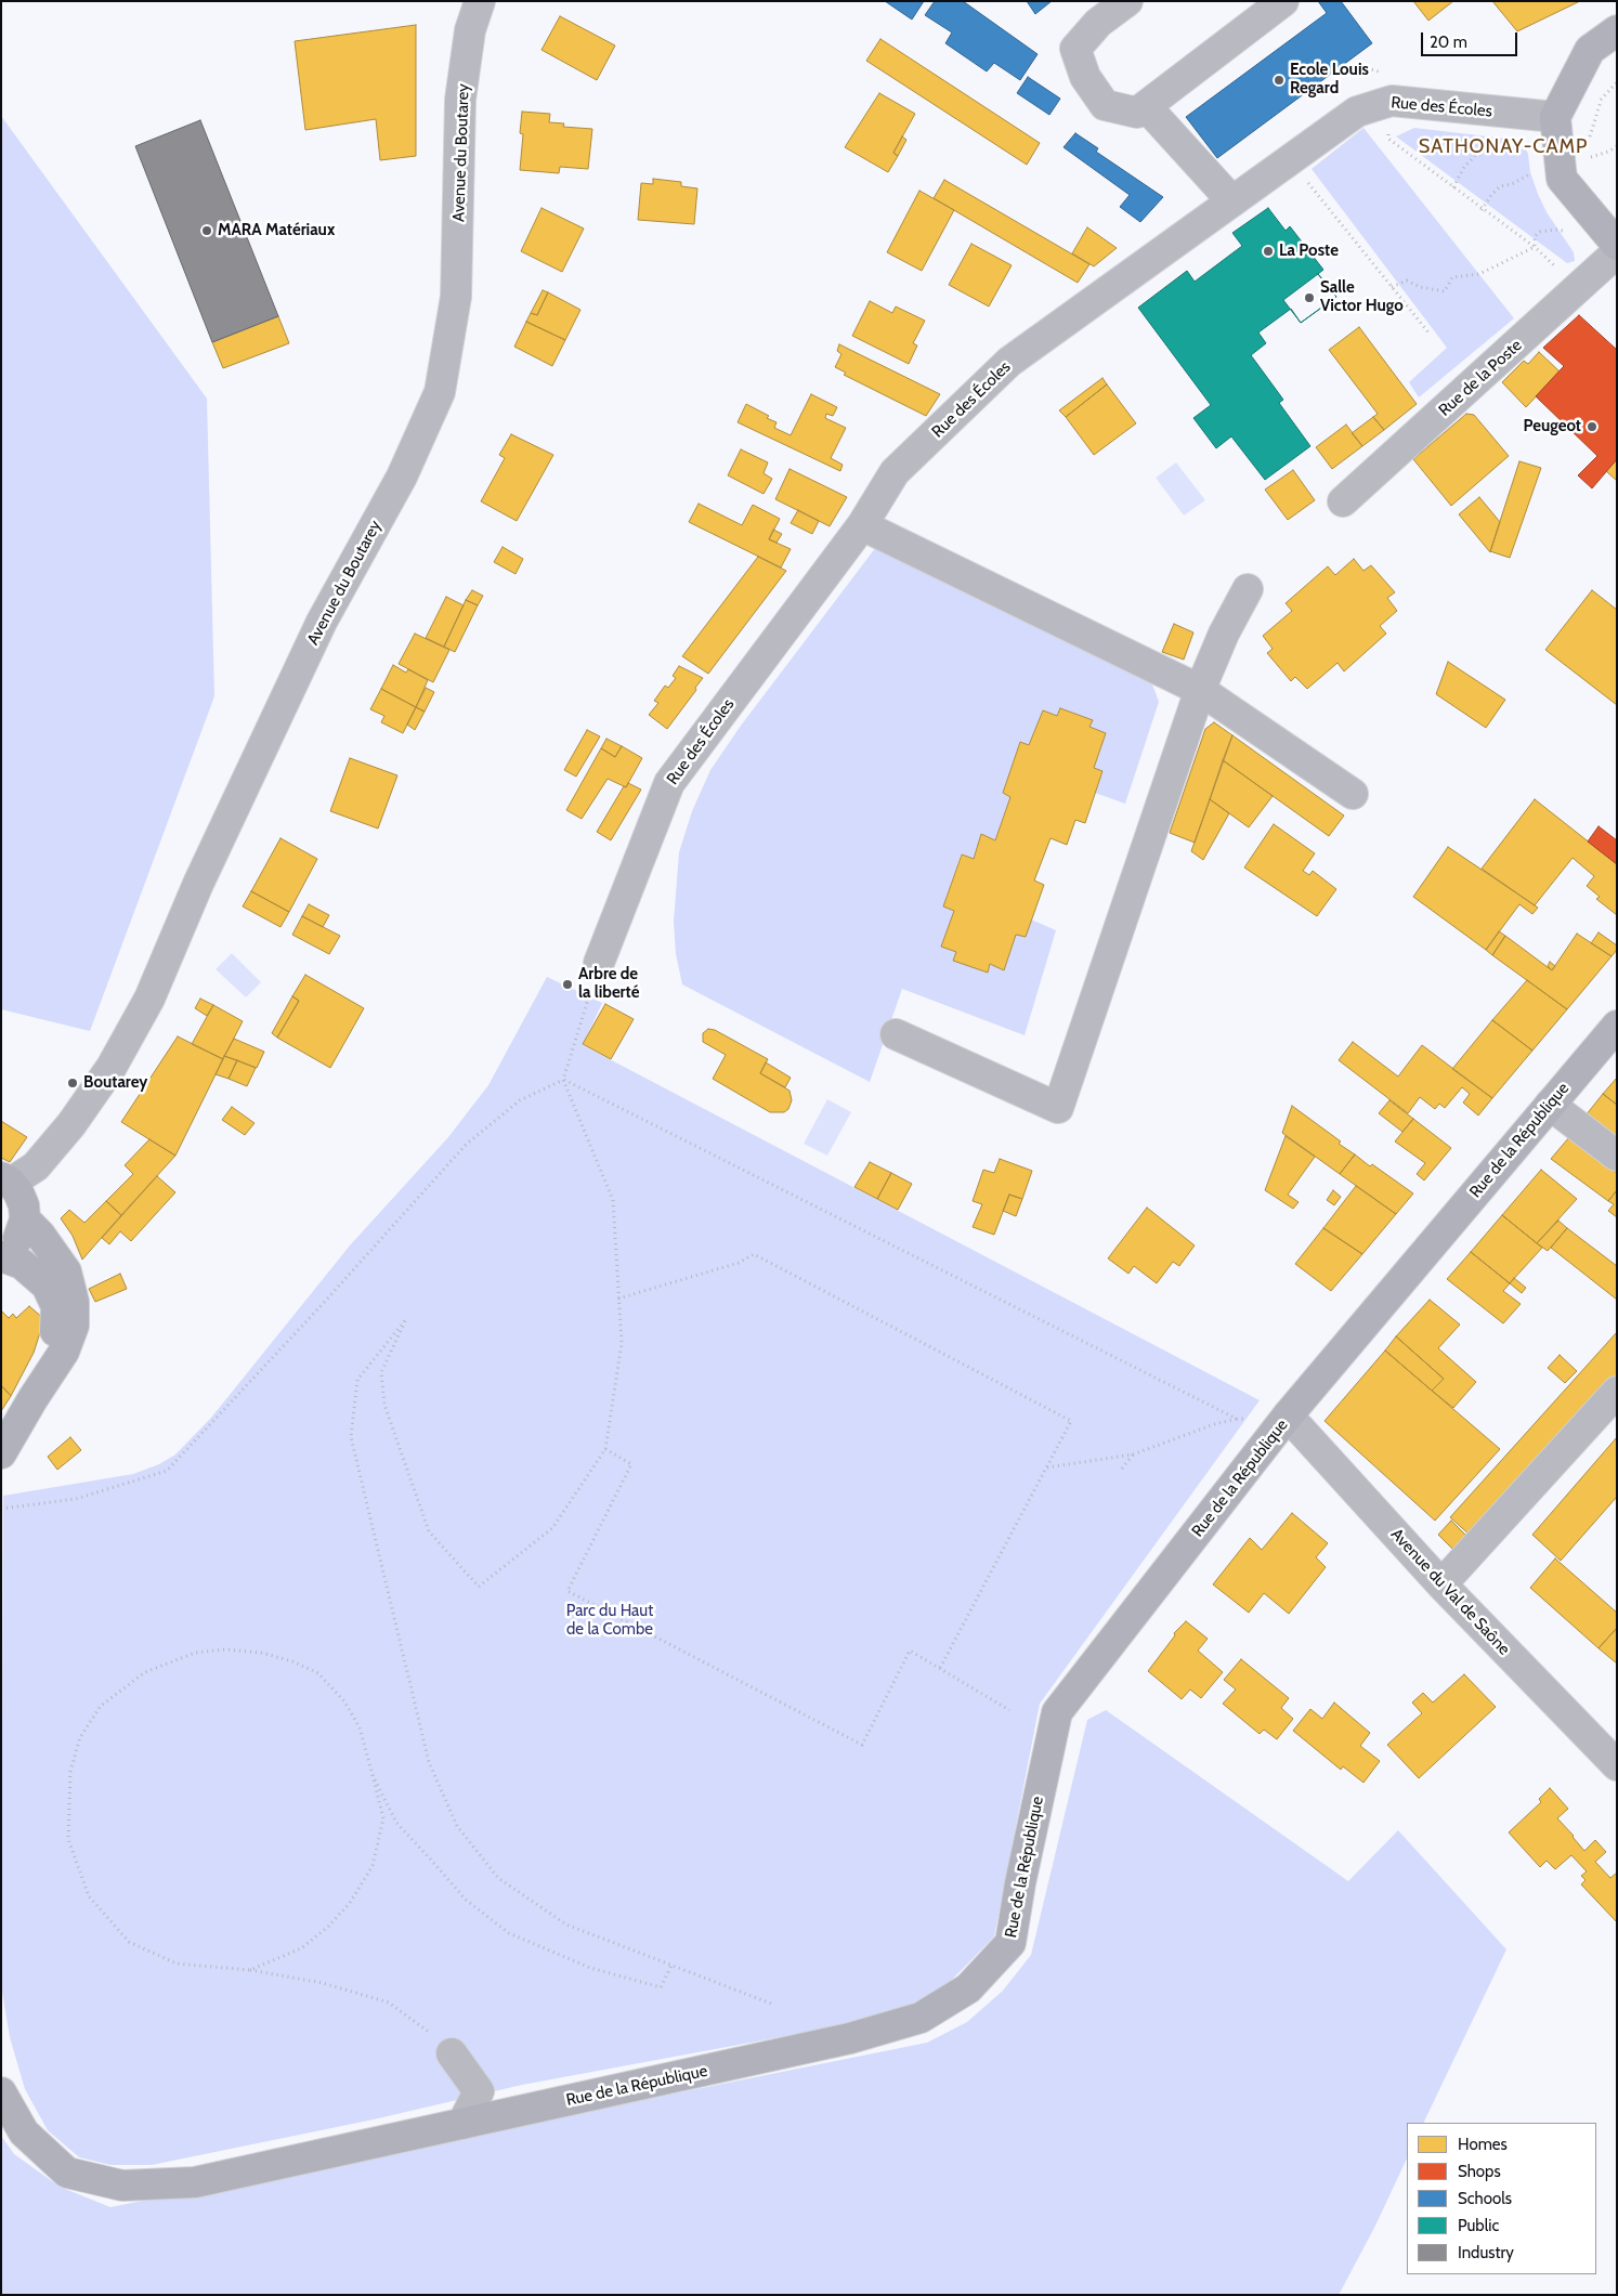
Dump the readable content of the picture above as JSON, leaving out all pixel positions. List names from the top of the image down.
{
  "streets": {
    "main road": ["Rue de la République"],
    "street": [
      "Rue des Écoles",
      "Avenue du Boutarey",
      "Rue de la Poste",
      "Avenue du Val de Saône"
    ]
  },
  "crossings": [
    ["Rue de la République", "Avenue du Val de Saône"]
  ],
  "districts": ["SATHONAY-CAMP"],
  "parks": ["Parc du Haut de la Combe"],
  "places": [
    "Ecole Louis Regard",
    "MARA Matériaux",
    "La Poste",
    "Salle Victor Hugo",
    "Peugeot",
    "Arbre de la liberté",
    "Boutarey"
  ],
  "legend": [
    "Homes",
    "Shops",
    "Schools",
    "Public",
    "Industry"
  ],
  "scale_bar": "20 m"
}
